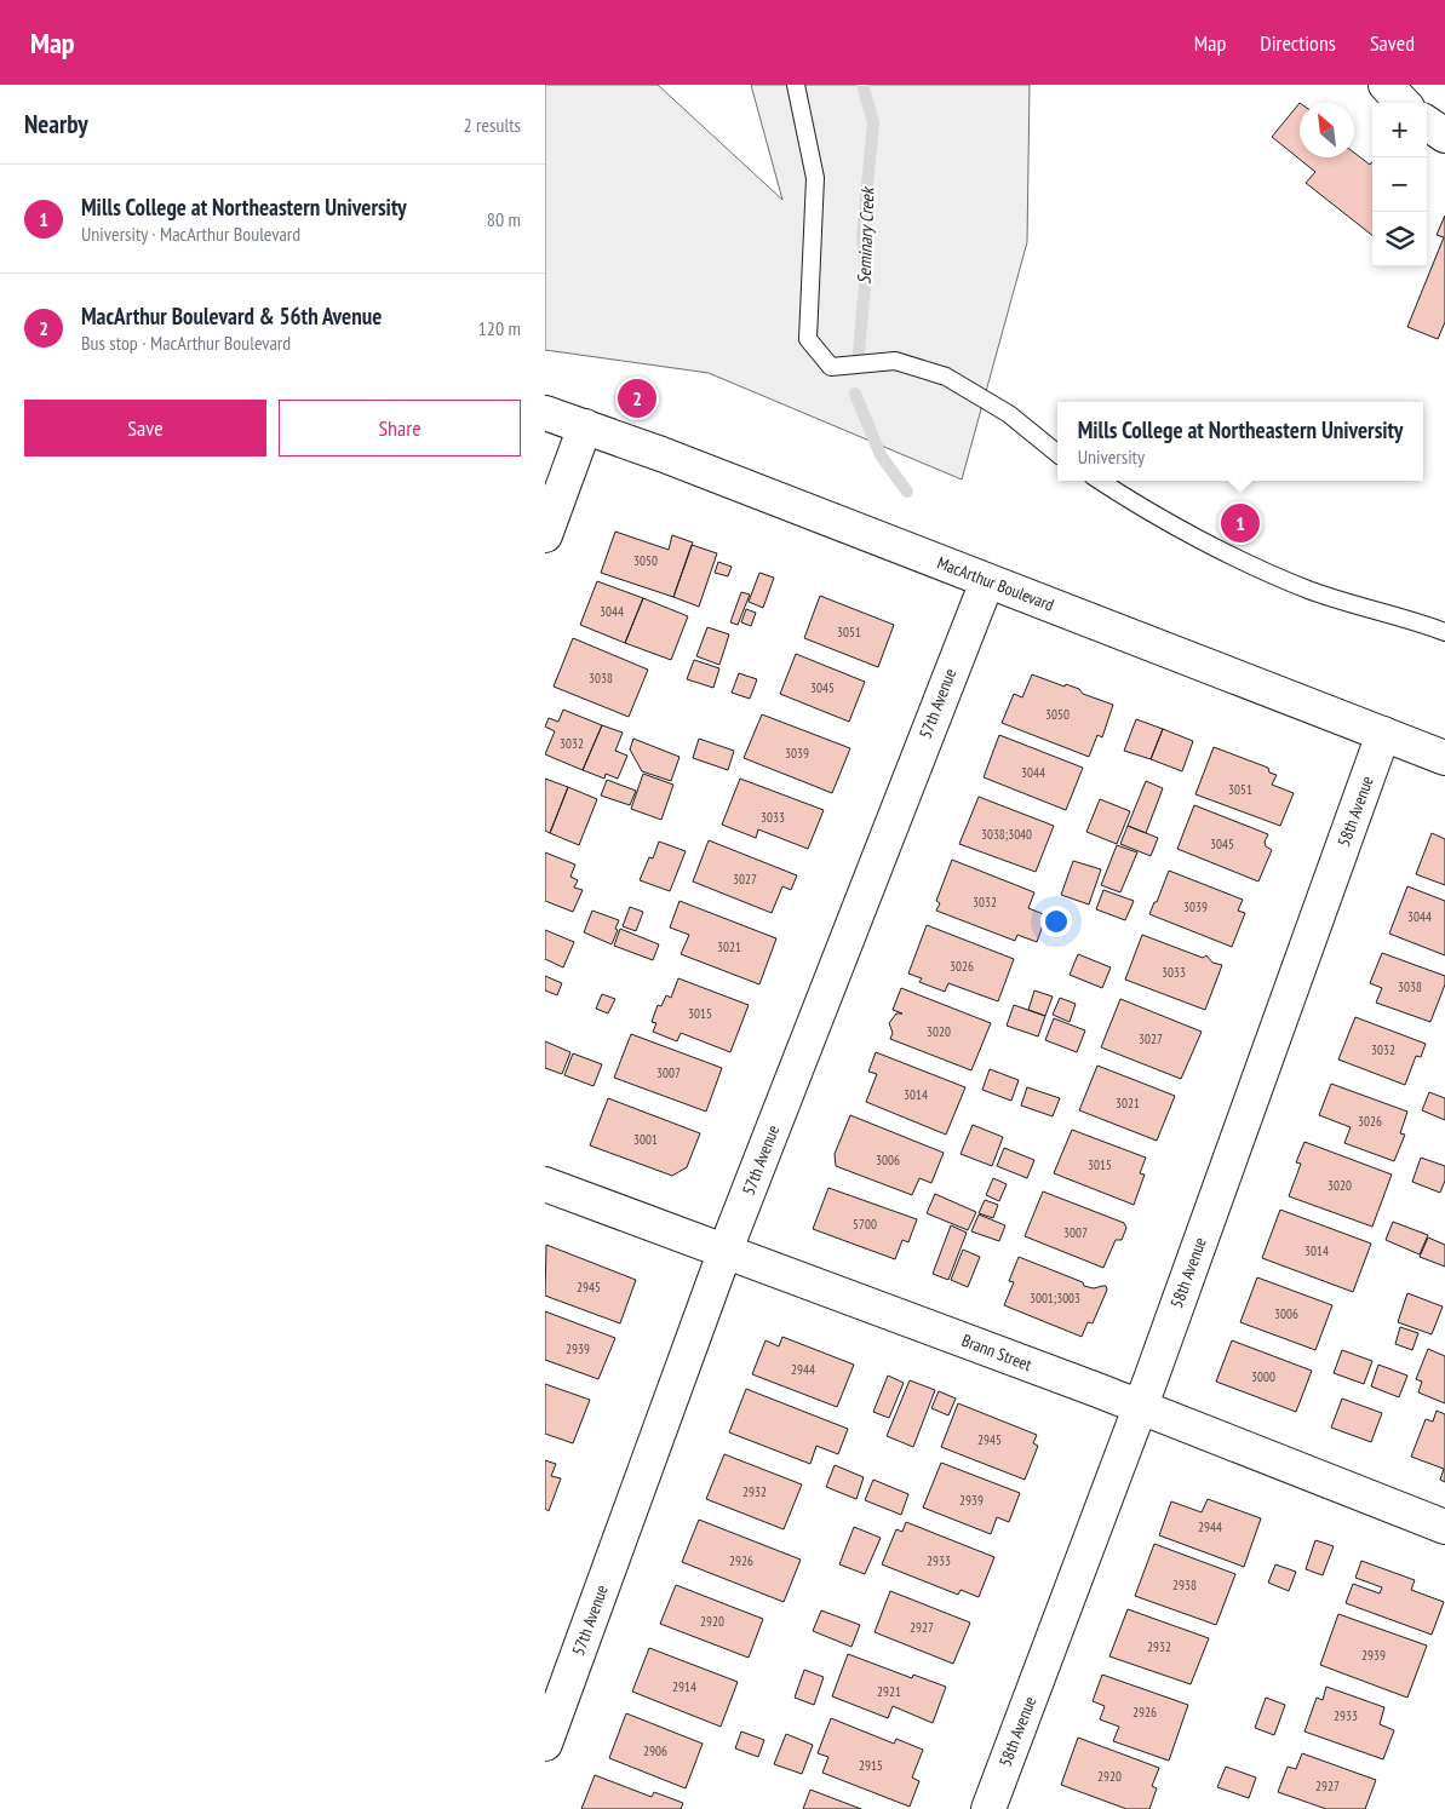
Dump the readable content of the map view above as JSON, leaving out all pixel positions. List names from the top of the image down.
{
  "streets": {
    "street": [
      "MacArthur Boulevard",
      "57th Avenue",
      "58th Avenue",
      "Brann Street"
    ]
  },
  "crossings": [
    ["MacArthur Boulevard", "57th Avenue"],
    ["MacArthur Boulevard", "58th Avenue"],
    ["57th Avenue", "Brann Street"],
    ["58th Avenue", "Brann Street"]
  ],
  "water": ["Seminary Creek"],
  "house_numbers": [
    "3050",
    "3044",
    "3051",
    "3038",
    "3045",
    "3050",
    "3032",
    "3039",
    "3044",
    "3051",
    "3033",
    "3038;3040",
    "3045",
    "3027",
    "3032",
    "3039",
    "3044",
    "3021",
    "3026",
    "3033",
    "3038",
    "3015",
    "3020",
    "3027",
    "3032",
    "3007",
    "3014",
    "3021",
    "3026",
    "3001",
    "3006",
    "3015",
    "3020",
    "5700",
    "3007",
    "3014",
    "2945",
    "3001;3003",
    "3006",
    "2939",
    "2944",
    "3000",
    "2945",
    "2932",
    "2939",
    "2944",
    "2926",
    "2933",
    "2938",
    "2920",
    "2927",
    "2932",
    "2939",
    "2914",
    "2921",
    "2926",
    "2933",
    "2906",
    "2915",
    "2920",
    "2927"
  ],
  "north": "top left",
  "page": {
    "header": "Map",
    "nav": ["Map", "Directions", "Saved"],
    "heading": ["Nearby", "2 results"],
    "map_buttons": ["+", "−"],
    "list": [
      {
        "mark": "1",
        "name": "Mills College at Northeastern University",
        "note": "University · MacArthur Boulevard",
        "value": "80 m"
      },
      {
        "mark": "2",
        "name": "MacArthur Boulevard & 56th Avenue",
        "note": "Bus stop · MacArthur Boulevard",
        "value": "120 m"
      }
    ],
    "pins": ["2", "1"],
    "buttons": ["Save", "Share"],
    "popup": ["Mills College at Northeastern University", "University"]
  }
}
